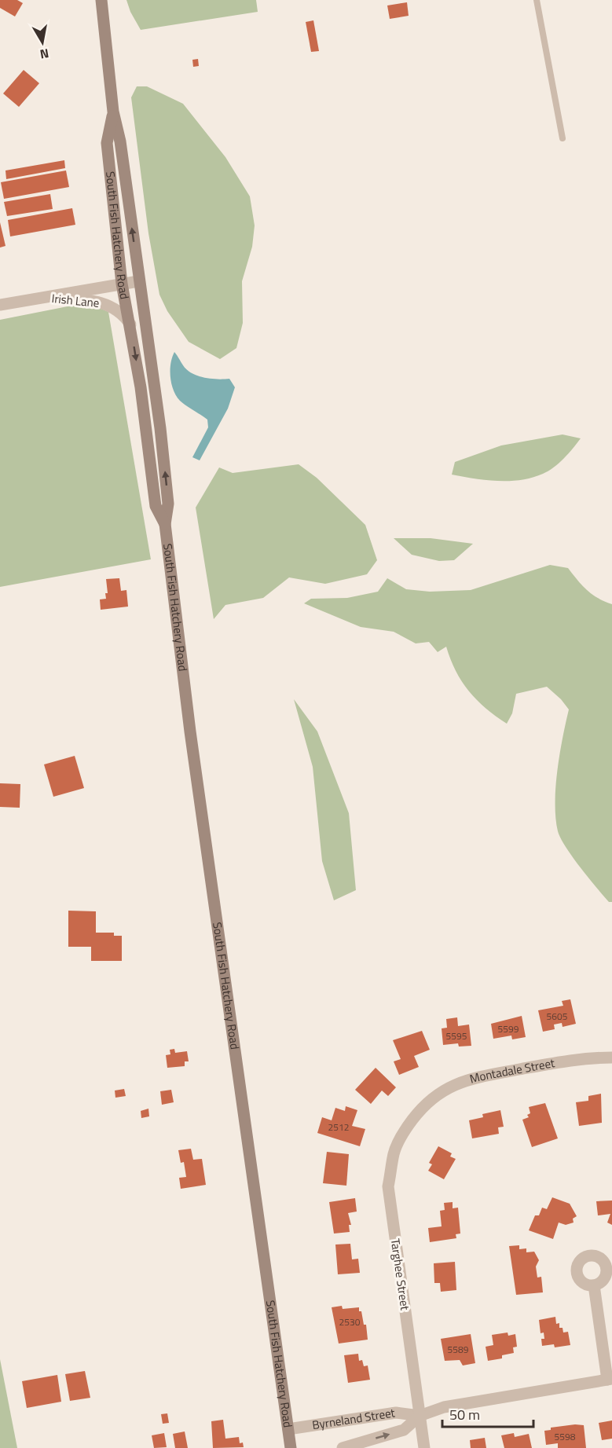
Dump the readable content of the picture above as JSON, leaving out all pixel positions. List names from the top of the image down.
{
  "streets": {
    "main road": ["South Fish Hatchery Road"],
    "street": [
      "Irish Lane",
      "Montadale Street",
      "Targhee Street",
      "Byrneland Street"
    ]
  },
  "crossings": [
    ["South Fish Hatchery Road", "Irish Lane"],
    ["South Fish Hatchery Road", "Byrneland Street"],
    ["Montadale Street", "Targhee Street"],
    ["Targhee Street", "Byrneland Street"]
  ],
  "house_numbers": [
    "5605",
    "5599",
    "5595",
    "2512",
    "2530",
    "5589",
    "5598"
  ],
  "scale_bar": "50 m",
  "north": "bottom"
}
